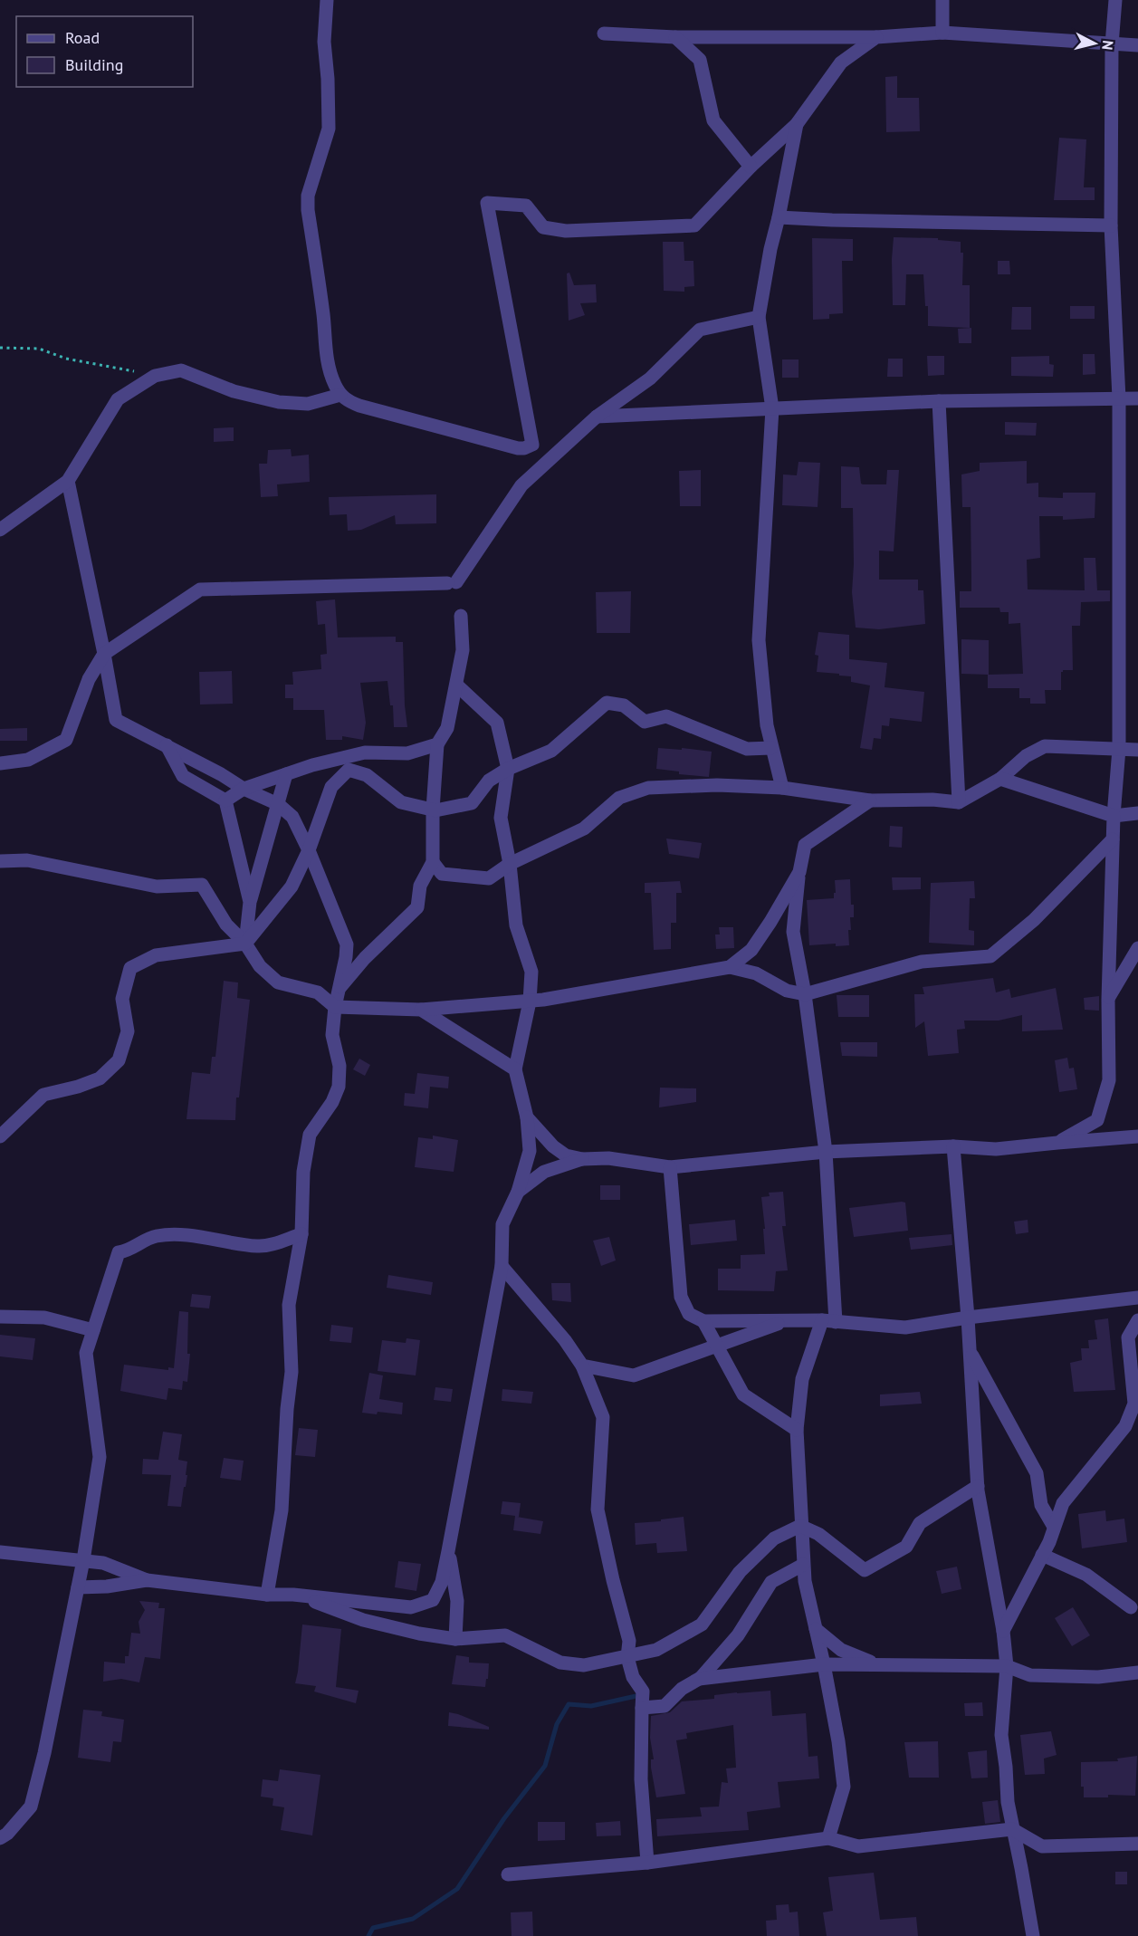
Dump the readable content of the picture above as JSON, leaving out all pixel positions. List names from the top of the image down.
{
  "legend": ["Road", "Building"],
  "north": "right"
}
